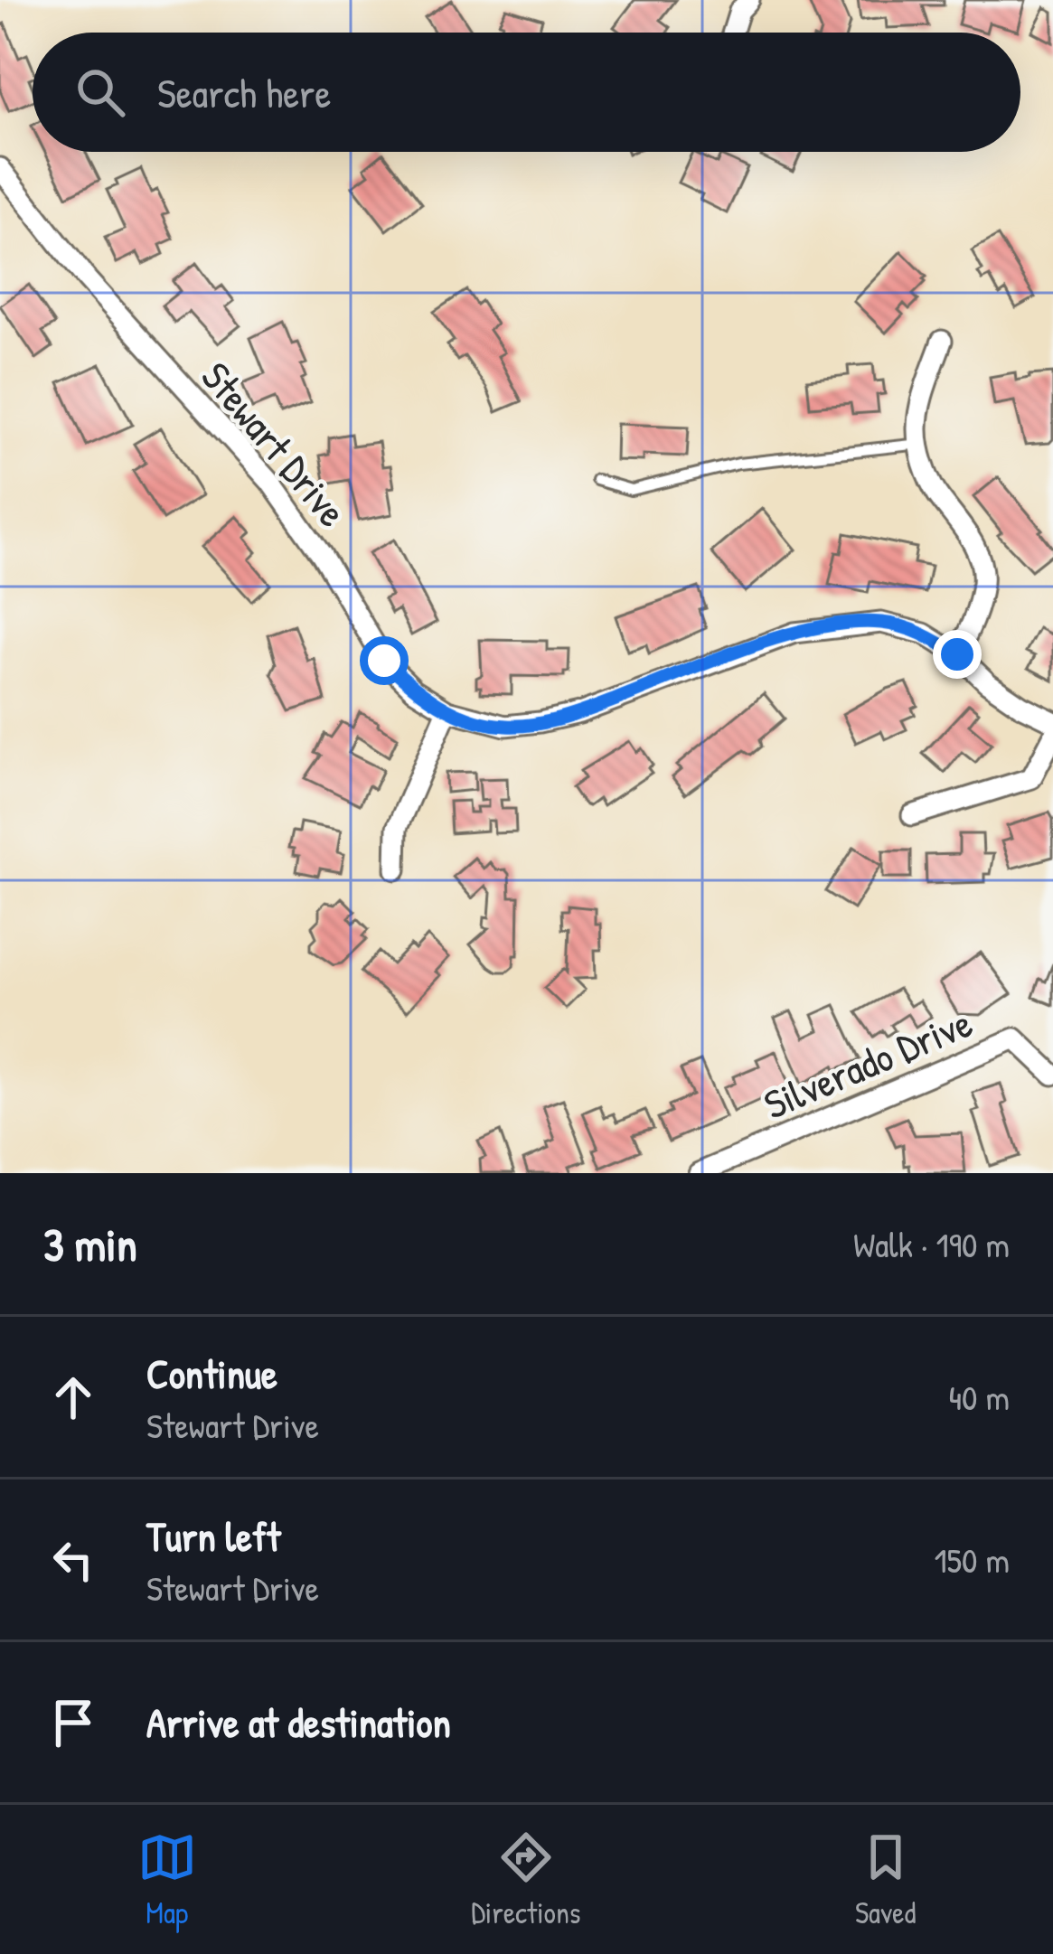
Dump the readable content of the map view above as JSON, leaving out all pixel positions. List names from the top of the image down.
{
  "streets": {
    "street": ["Stewart Drive", "Silverado Drive"]
  },
  "page": {
    "search": "Search here",
    "heading": ["3 min", "Walk · 190 m"],
    "list": [
      ["Continue", "Stewart Drive", "40 m"],
      ["Turn left", "Stewart Drive", "150 m"],
      "Arrive at destination"
    ],
    "nav": ["Map", "Directions", "Saved"]
  }
}
